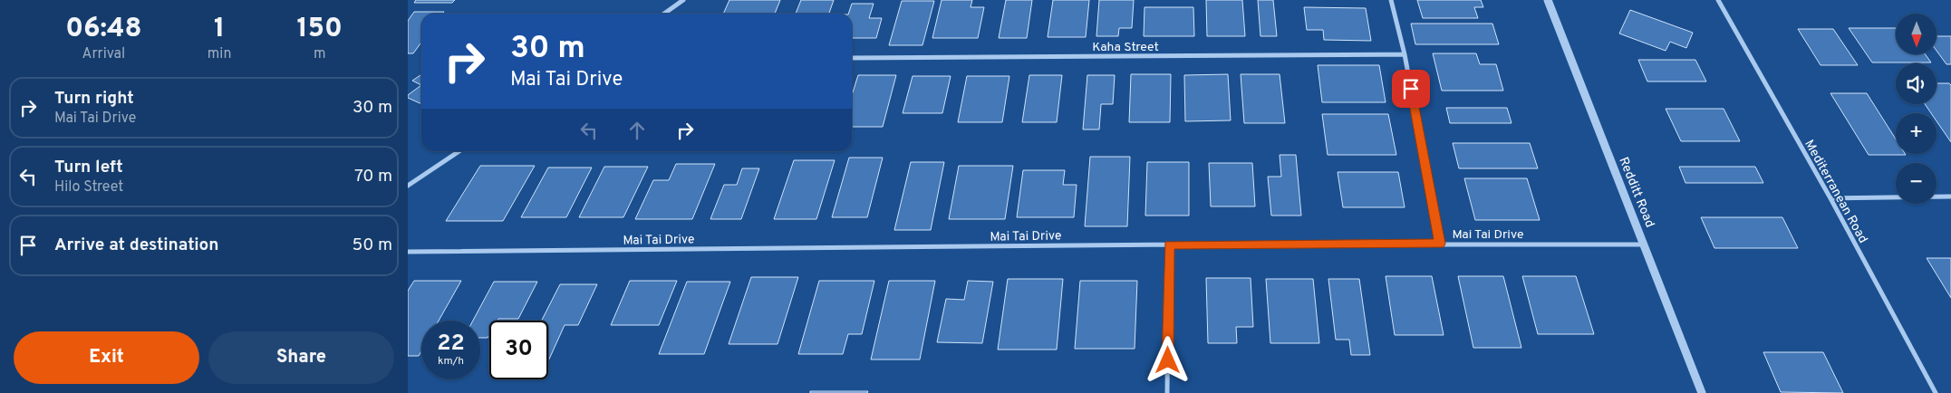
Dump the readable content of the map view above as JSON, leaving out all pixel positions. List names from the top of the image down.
{
  "streets": {
    "street": [
      "Kaha Street",
      "Mediterranean Road",
      "Redditt Road",
      "Mai Tai Drive"
    ]
  },
  "crossings": [
    ["Redditt Road", "Mai Tai Drive"]
  ],
  "north": "bottom",
  "page": {
    "eta": [
      "06:48",
      "Arrival",
      "1",
      "min",
      "150",
      "m"
    ],
    "map_buttons": ["+", "−"],
    "turn": ["30 m", "Mai Tai Drive"],
    "list": [
      {
        "name": "Turn right",
        "note": "Mai Tai Drive",
        "value": "30 m"
      },
      {
        "name": "Turn left",
        "note": "Hilo Street",
        "value": "70 m"
      },
      {
        "name": "Arrive at destination",
        "value": "50 m"
      }
    ],
    "speed": "22 km/h",
    "limit": "30",
    "buttons": ["Exit", "Share"]
  }
}
